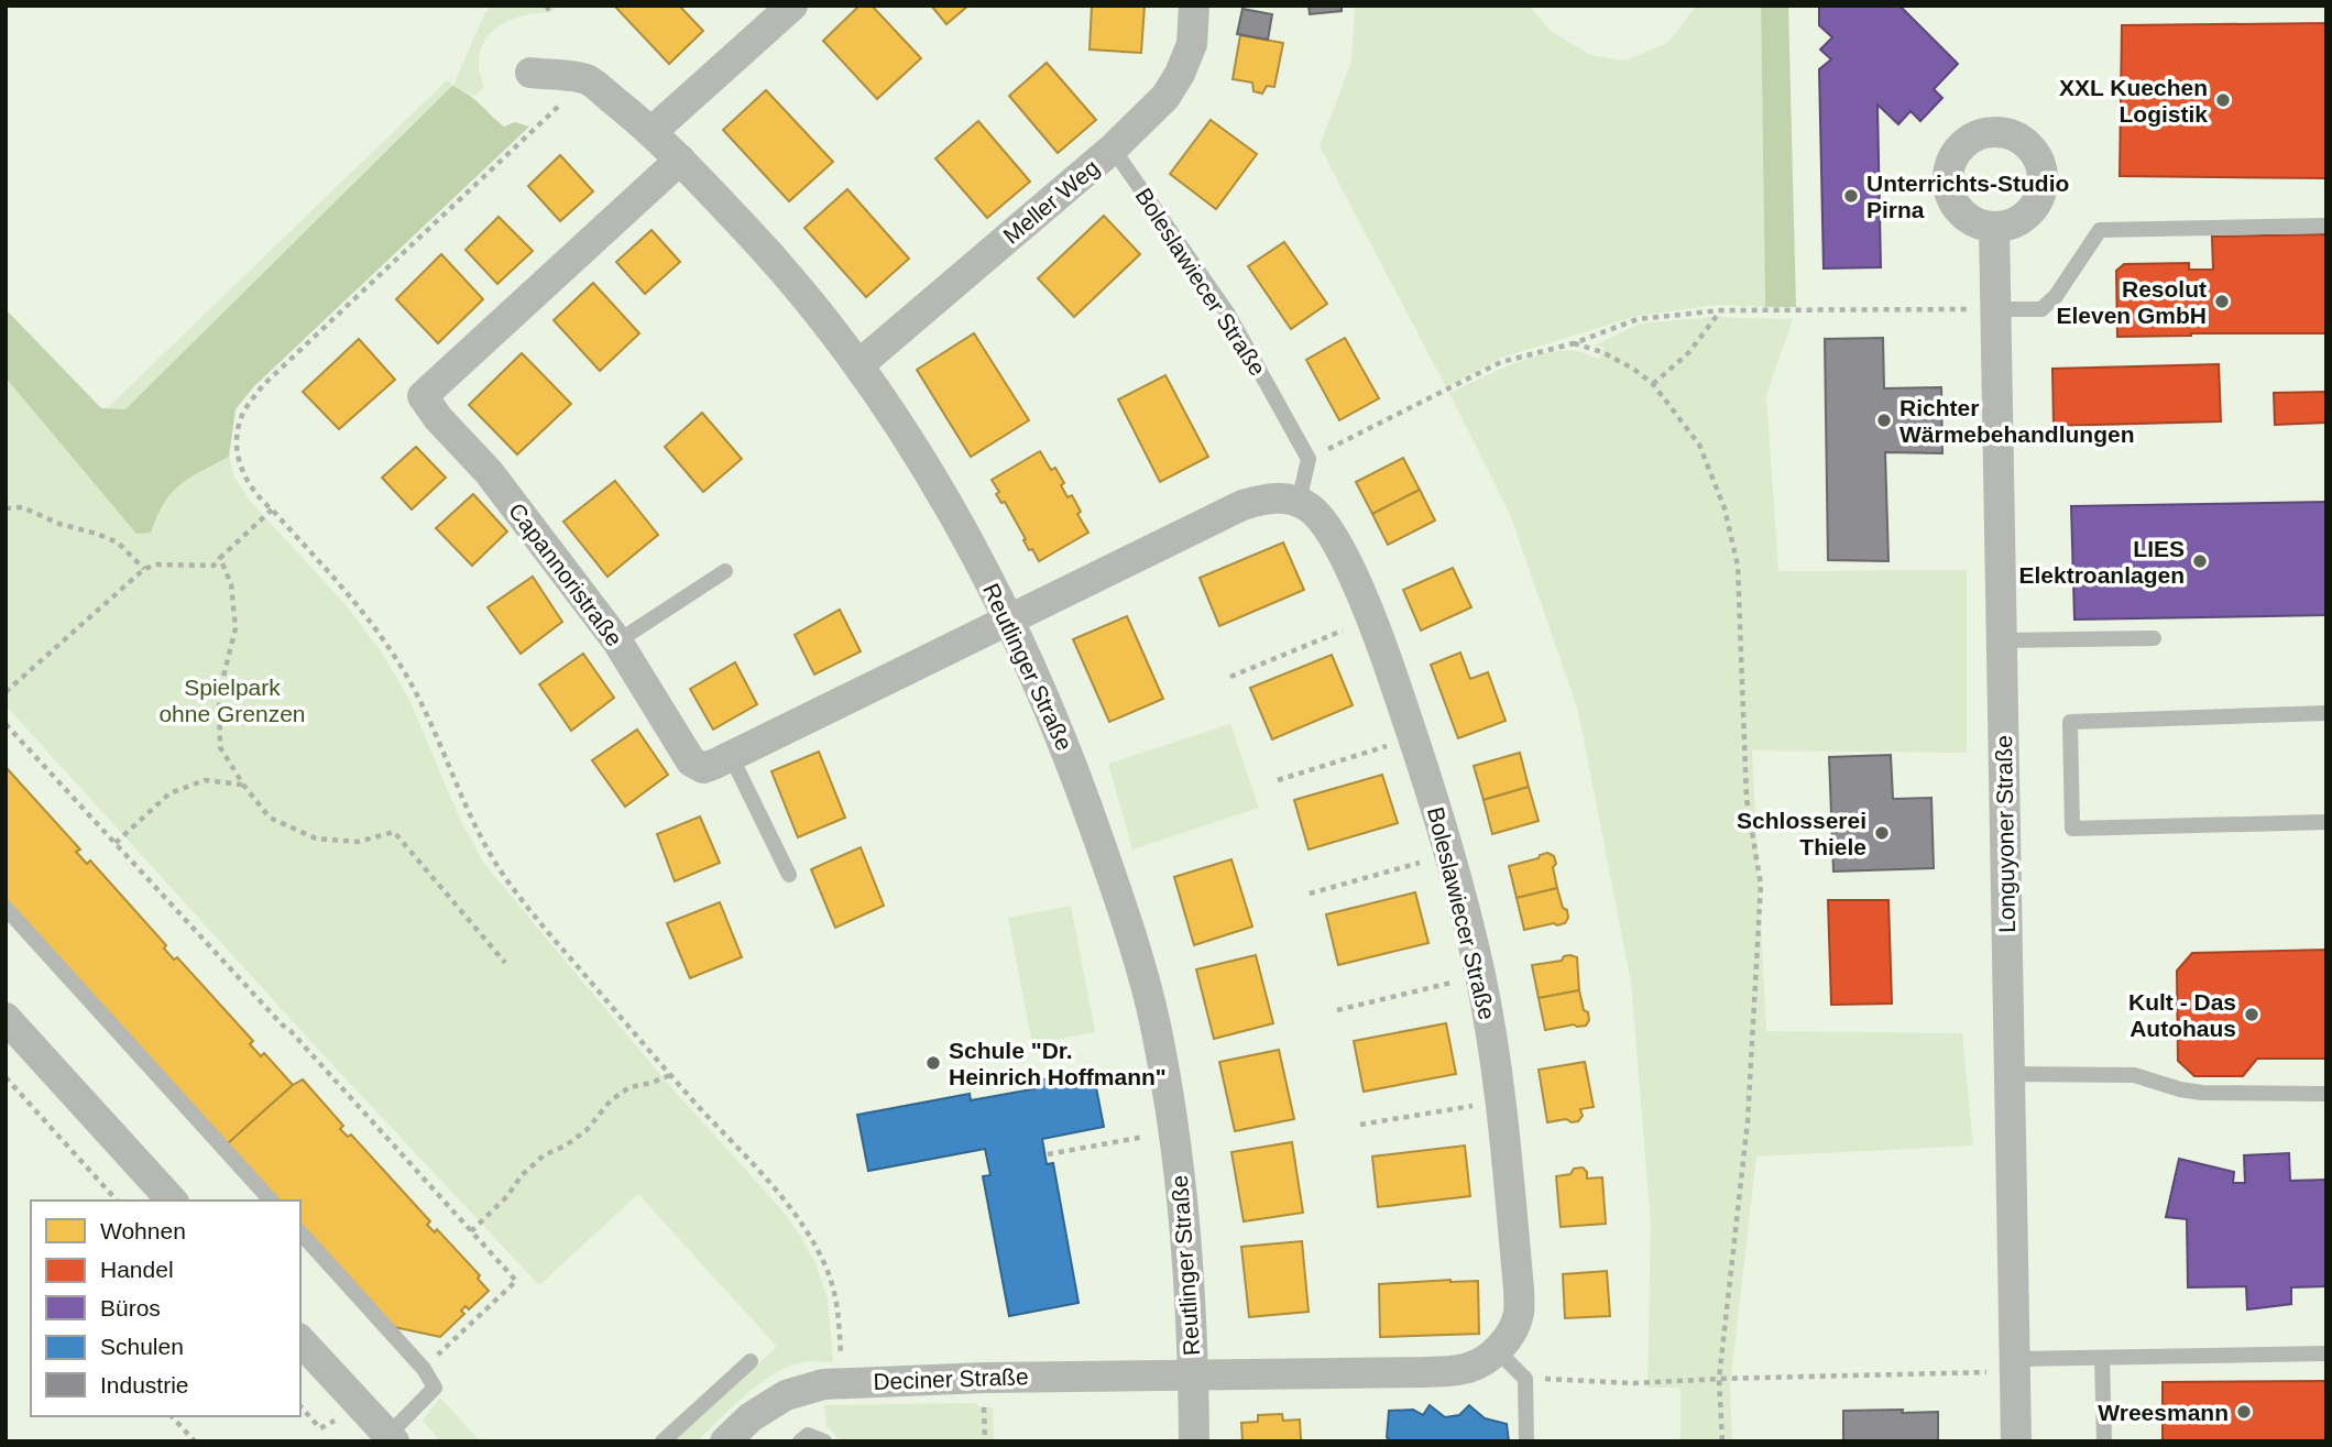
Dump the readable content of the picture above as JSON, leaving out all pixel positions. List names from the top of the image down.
{
  "streets": {
    "street": [
      "Meller Weg",
      "Boleslawiecer Straße",
      "Capannoristraße",
      "Reutlinger Straße",
      "Longuyoner Straße",
      "Deciner Straße"
    ]
  },
  "crossings": [
    ["Meller Weg", "Boleslawiecer Straße"],
    ["Meller Weg", "Reutlinger Straße"],
    ["Boleslawiecer Straße", "Reutlinger Straße"],
    ["Boleslawiecer Straße", "Deciner Straße"],
    ["Capannoristraße", "Reutlinger Straße"],
    ["Reutlinger Straße", "Deciner Straße"]
  ],
  "parks": ["Spielpark ohne Grenzen"],
  "places": [
    "XXL Kuechen Logistik",
    "Unterrichts-Studio Pirna",
    "Resolut Eleven GmbH",
    "Richter Wärmebehandlungen",
    "LIES Elektroanlagen",
    "Schlosserei Thiele",
    "Kult - Das Autohaus",
    "Schule \"Dr. Heinrich Hoffmann\"",
    "Wreesmann"
  ],
  "legend": [
    "Wohnen",
    "Handel",
    "Büros",
    "Schulen",
    "Industrie"
  ]
}
